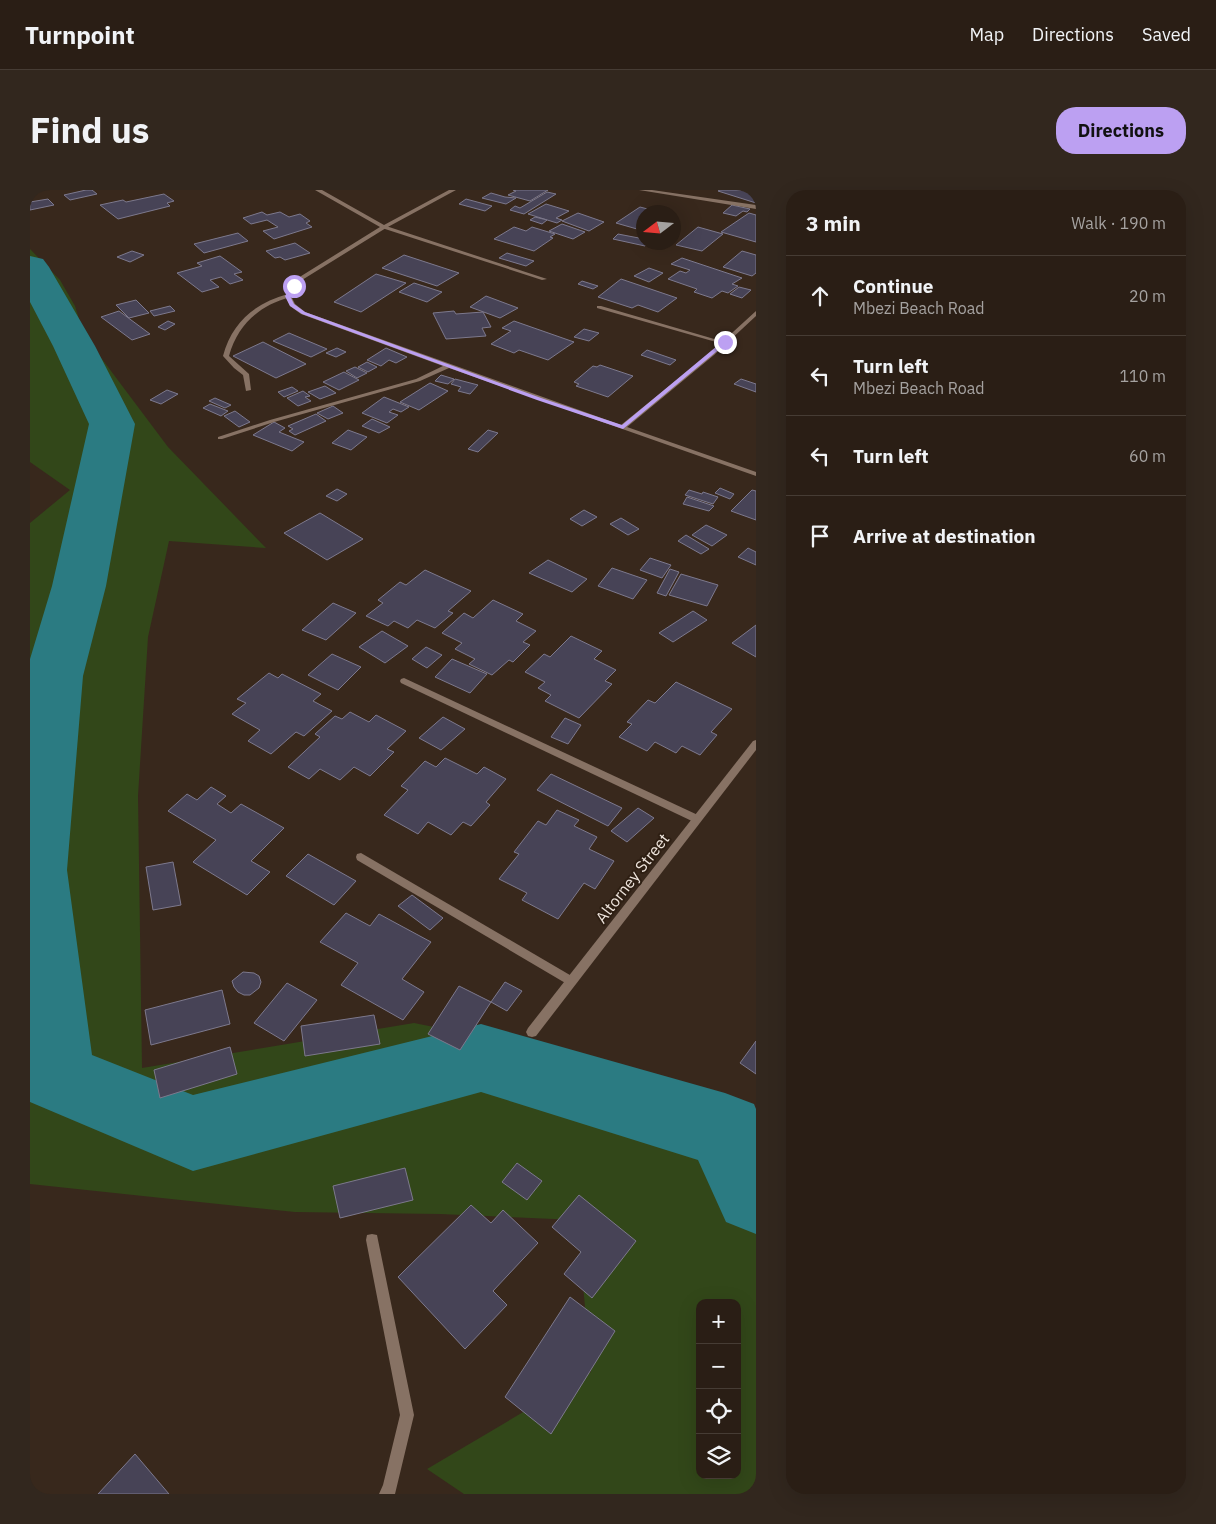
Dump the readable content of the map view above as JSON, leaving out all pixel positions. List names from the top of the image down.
{
  "streets": {
    "street": ["Altorney Street"]
  },
  "north": "left",
  "page": {
    "header": "Turnpoint",
    "nav": ["Map", "Directions", "Saved"],
    "title": "Find us",
    "buttons": "Directions",
    "heading": ["3 min", "Walk · 190 m"],
    "list": [
      ["Continue", "Mbezi Beach Road", "20 m"],
      ["Turn left", "Mbezi Beach Road", "110 m"],
      ["Turn left", "60 m"],
      "Arrive at destination"
    ],
    "map_buttons": ["+", "−"]
  }
}
